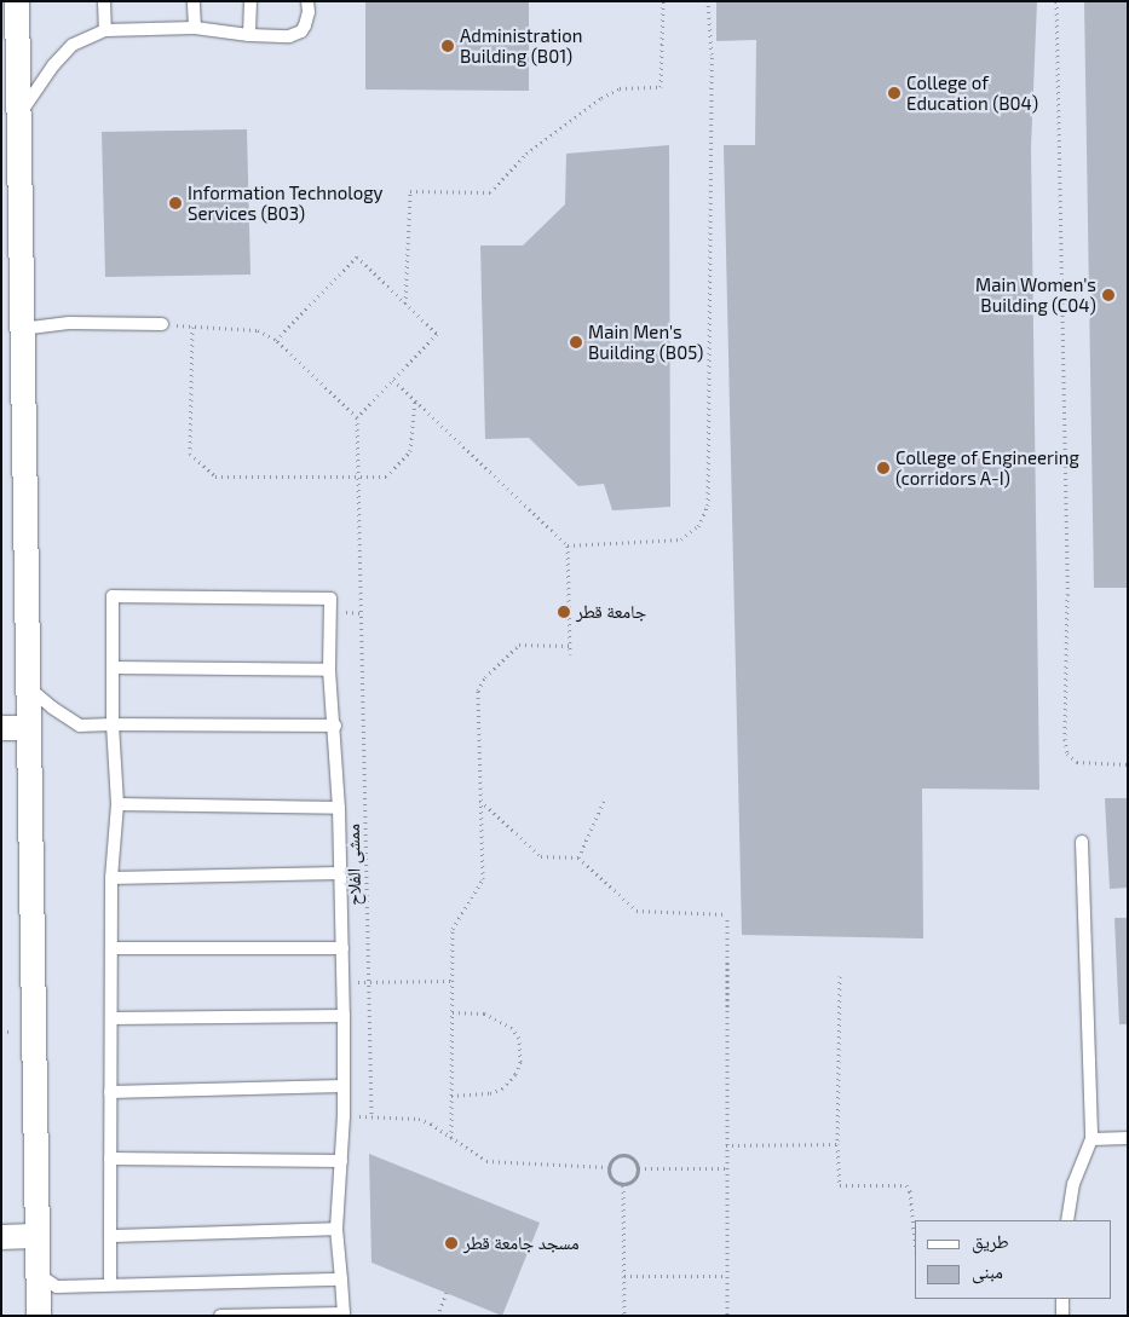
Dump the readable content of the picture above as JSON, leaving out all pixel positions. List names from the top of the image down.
{
  "streets": {
    "path": ["ممشى الفلاح"]
  },
  "places": [
    "Administration Building (B01)",
    "College of Education (B04)",
    "Information Technology Services (B03)",
    "Main Women's Building (C04)",
    "Main Men's Building (B05)",
    "College of Engineering (corridors A-I)",
    "جامعة قطر",
    "مسجد جامعة قطر"
  ],
  "legend": ["طريق", "مبنى"]
}
